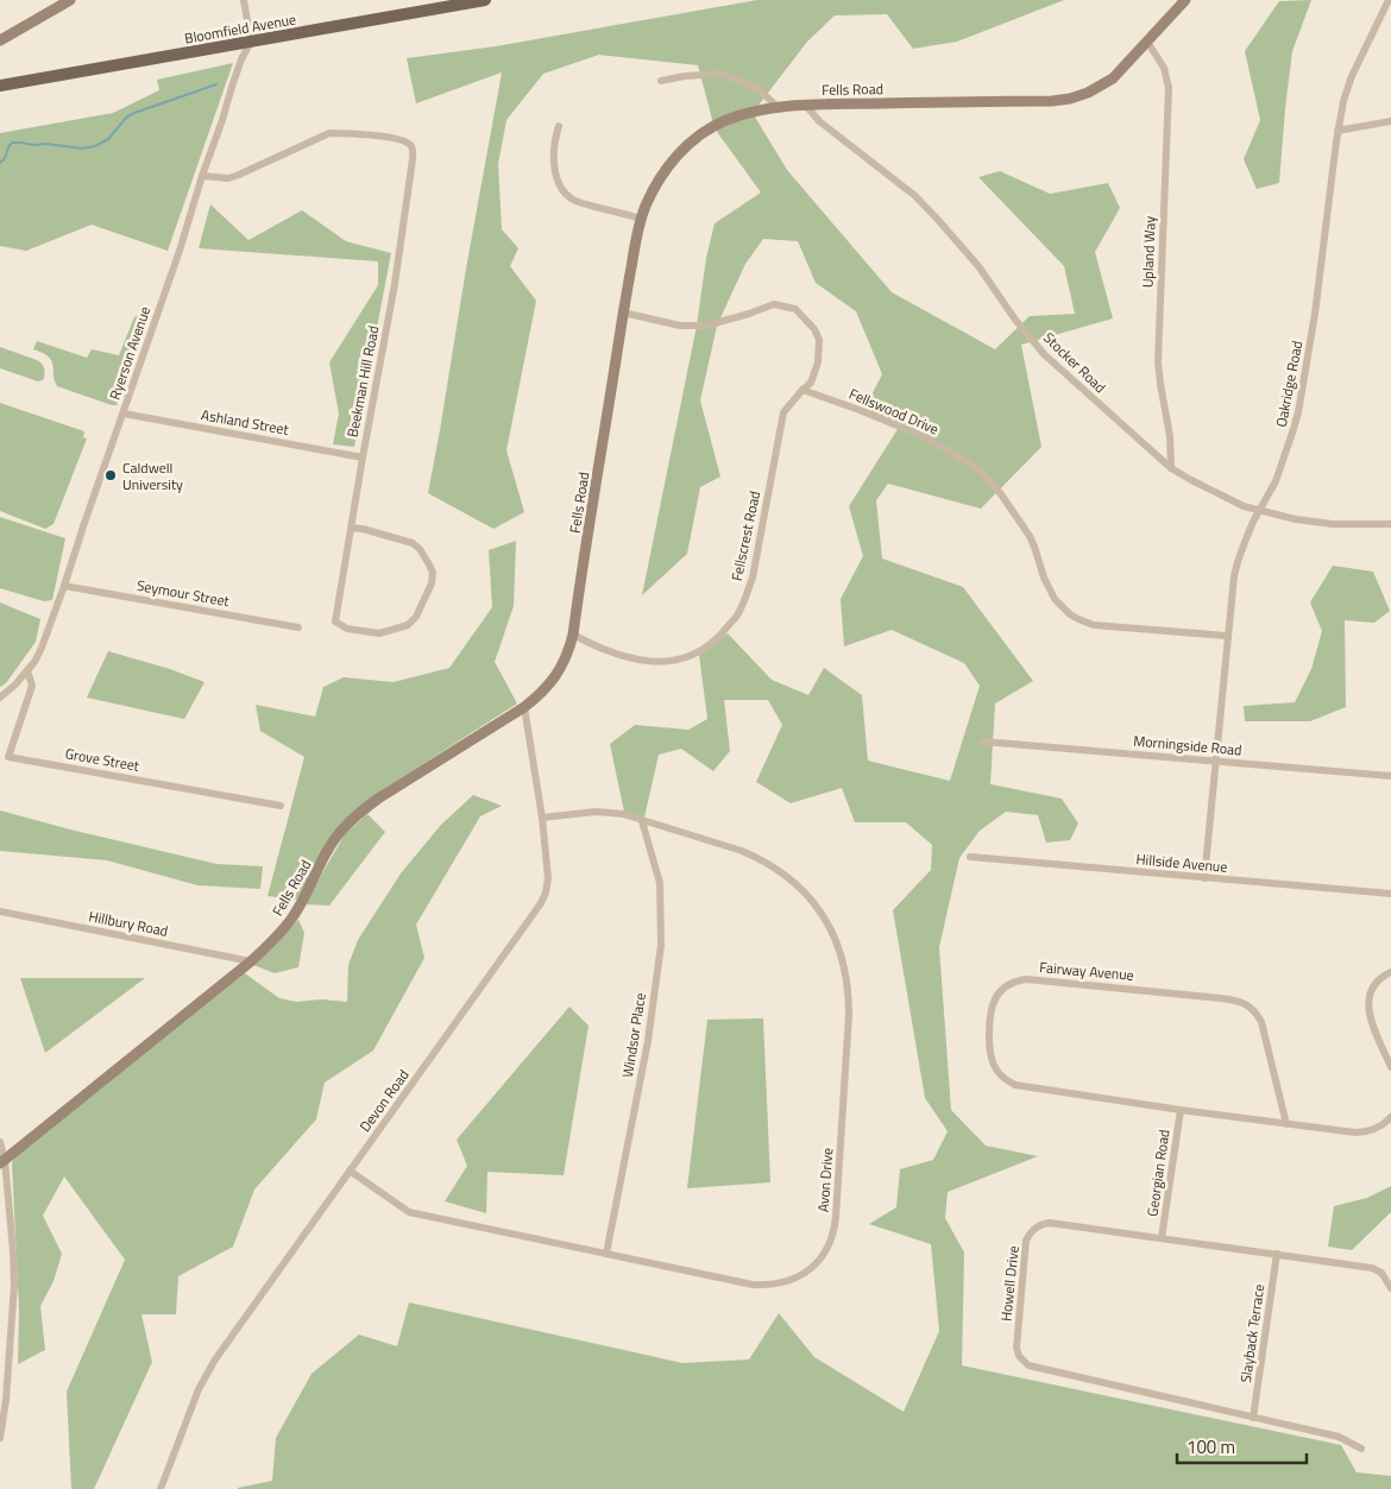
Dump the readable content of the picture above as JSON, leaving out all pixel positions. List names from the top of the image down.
{
  "streets": {
    "main road": ["Bloomfield Avenue"],
    "street": [
      "Fells Road",
      "Upland Way",
      "Ryerson Avenue",
      "Stocker Road",
      "Beekman Hill Road",
      "Oakridge Road",
      "Fellswood Drive",
      "Ashland Street",
      "Fellscrest Road",
      "Seymour Street",
      "Morningside Road",
      "Grove Street",
      "Hillside Avenue",
      "Hillbury Road",
      "Fairway Avenue",
      "Windsor Place",
      "Devon Road",
      "Georgian Road",
      "Avon Drive",
      "Howell Drive",
      "Slayback Terrace"
    ]
  },
  "crossings": [
    ["Bloomfield Avenue", "Ryerson Avenue"],
    ["Fells Road", "Upland Way"],
    ["Fells Road", "Stocker Road"],
    ["Fells Road", "Fellscrest Road"],
    ["Fells Road", "Hillbury Road"],
    ["Fells Road", "Devon Road"],
    ["Upland Way", "Stocker Road"],
    ["Ryerson Avenue", "Beekman Hill Road"],
    ["Ryerson Avenue", "Ashland Street"],
    ["Ryerson Avenue", "Seymour Street"],
    ["Ryerson Avenue", "Grove Street"],
    ["Stocker Road", "Oakridge Road"],
    ["Beekman Hill Road", "Ashland Street"],
    ["Oakridge Road", "Fellswood Drive"],
    ["Oakridge Road", "Morningside Road"],
    ["Oakridge Road", "Hillside Avenue"],
    ["Fellswood Drive", "Fellscrest Road"],
    ["Fairway Avenue", "Georgian Road"],
    ["Windsor Place", "Avon Drive"],
    ["Devon Road", "Avon Drive"],
    ["Georgian Road", "Howell Drive"],
    ["Howell Drive", "Slayback Terrace"]
  ],
  "places": ["Caldwell University"],
  "scale_bar": "100 m"
}
